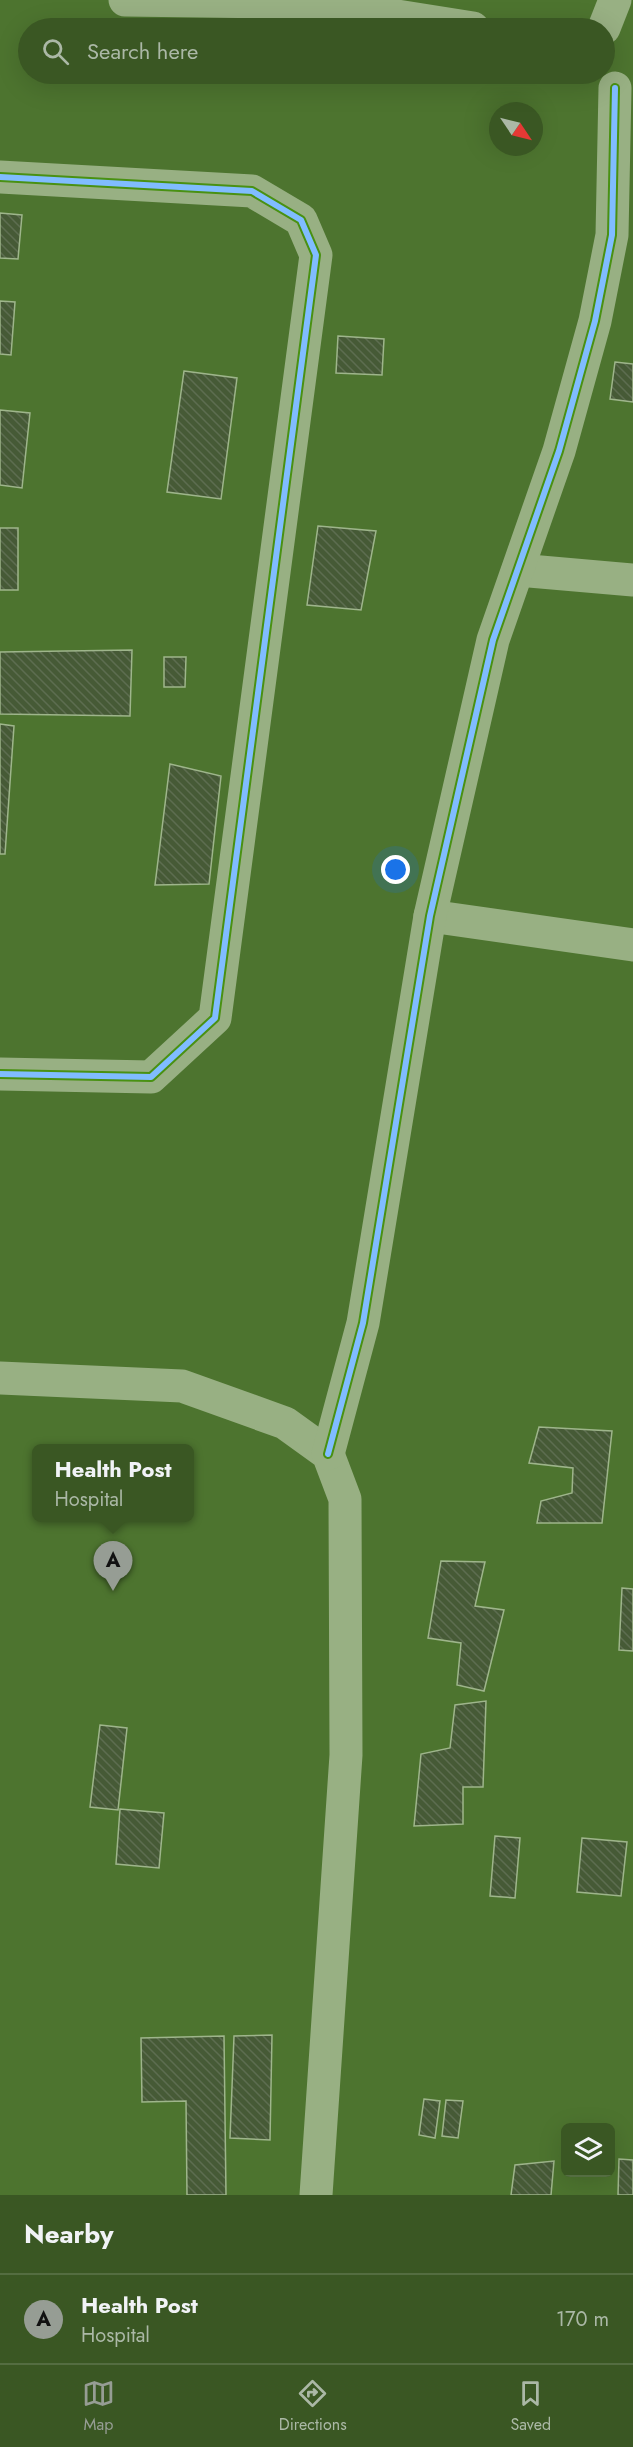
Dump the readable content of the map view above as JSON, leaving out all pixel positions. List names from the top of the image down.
{
  "north": "bottom right",
  "page": {
    "search": "Search here",
    "popup": ["Health Post", "Hospital"],
    "pins": "A",
    "heading": "Nearby",
    "list": [
      {
        "mark": "A",
        "name": "Health Post",
        "note": "Hospital",
        "value": "170 m"
      }
    ],
    "nav": ["Map", "Directions", "Saved"]
  }
}
